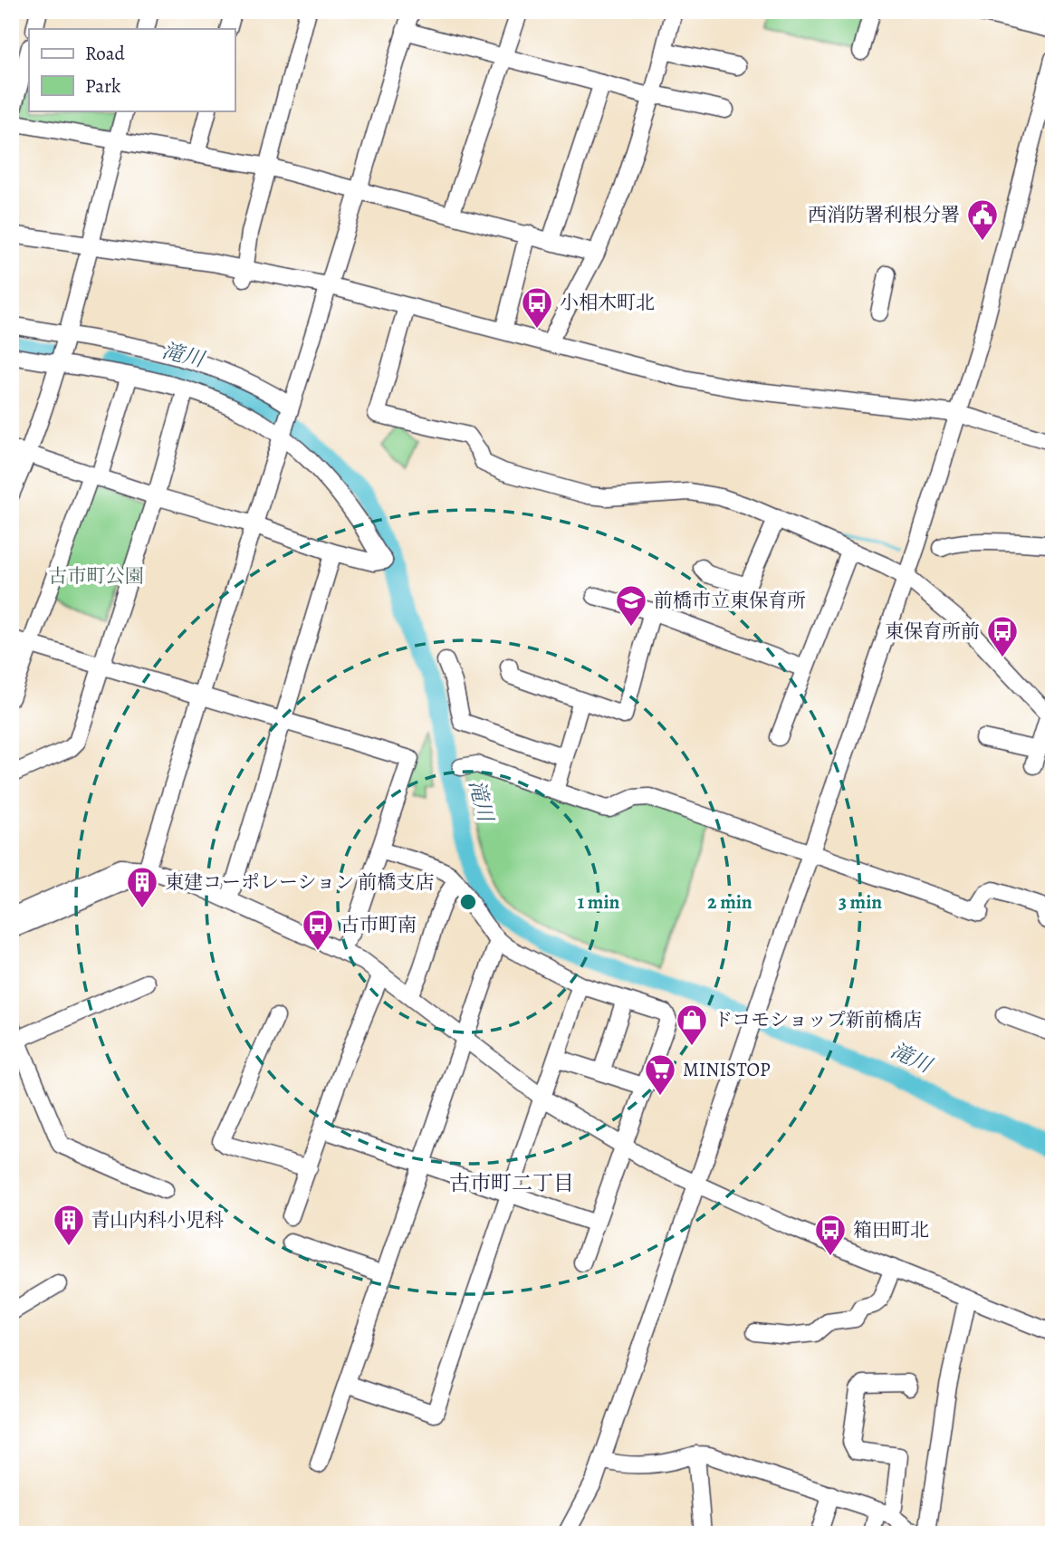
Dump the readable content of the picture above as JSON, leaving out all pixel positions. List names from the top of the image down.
{
  "districts": ["古市町二丁目"],
  "water": ["滝川"],
  "parks": ["古市町公園"],
  "places": {
    "public building": ["西消防署利根分署"],
    "bus stop": [
      "小相木町北",
      "東保育所前",
      "古市町南",
      "箱田町北"
    ],
    "school or university": ["前橋市立東保育所"],
    "building": ["東建コーポレーション 前橋支店", "青山内科小児科"],
    "shop": ["ドコモショップ新前橋店"],
    "supermarket": ["MINISTOP"]
  },
  "legend": ["Road", "Park"],
  "rings": ["1 min", "2 min", "3 min"]
}
